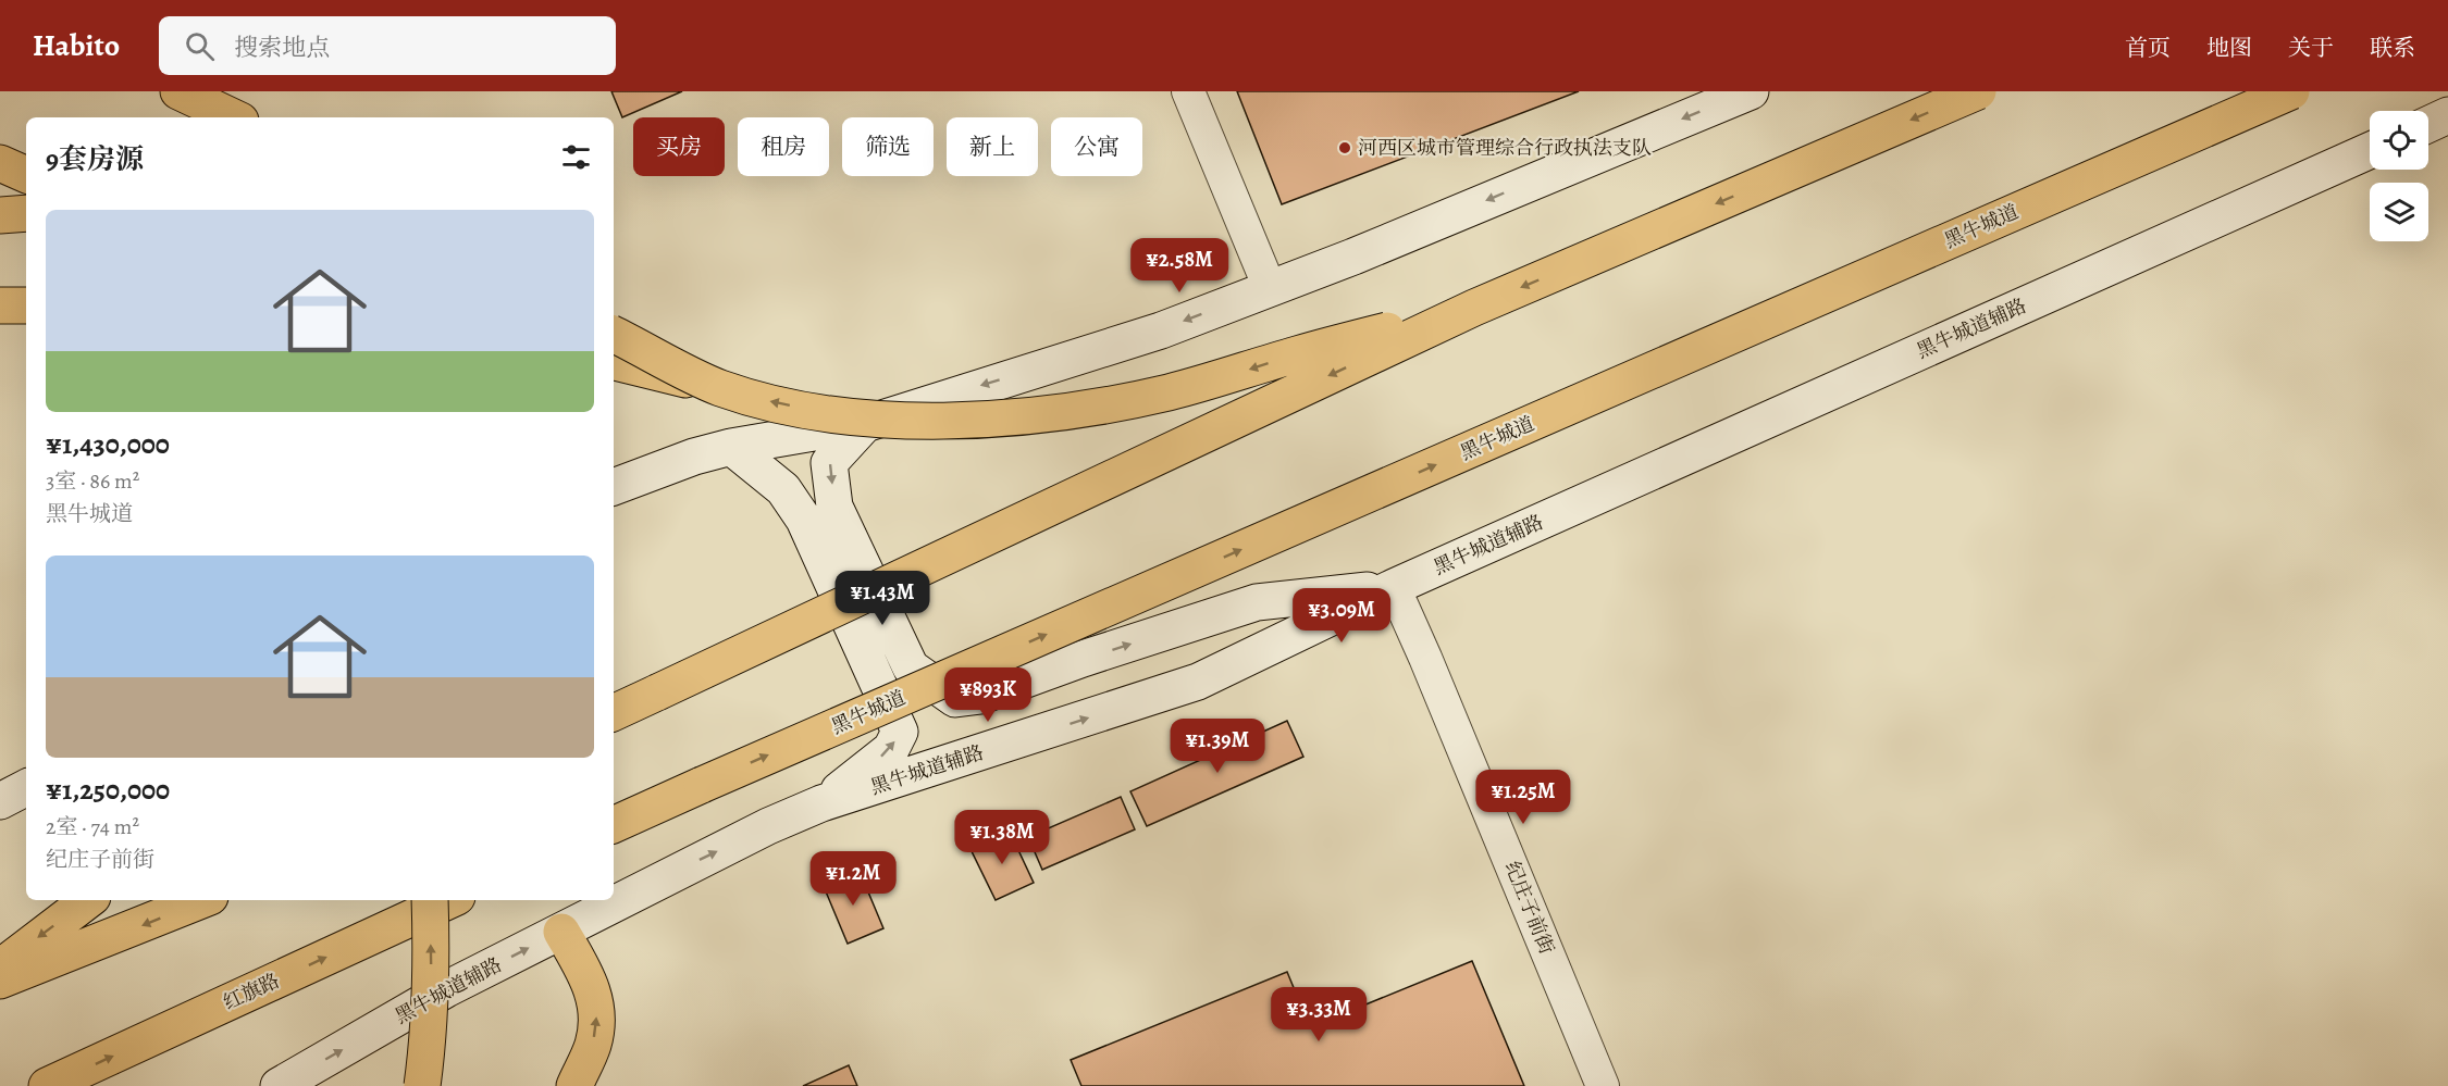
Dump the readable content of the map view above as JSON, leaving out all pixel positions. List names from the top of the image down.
{
  "streets": {
    "main road": ["黑牛城道", "黑牛城道辅路", "红旗路"],
    "street": ["纪庄子前街"]
  },
  "crossings": [
    ["黑牛城道辅路", "纪庄子前街"]
  ],
  "places": ["河西区城市管理综合行政执法支队"],
  "page": {
    "header": "Habito",
    "search": "搜索地点",
    "nav": [
      "首页",
      "地图",
      "关于",
      "联系"
    ],
    "chip": [
      "买房",
      "租房",
      "筛选",
      "新上",
      "公寓"
    ],
    "heading": "9套房源",
    "list": [
      {
        "name": "¥1,430,000",
        "note": "3室 · 86 m² · 黑牛城道"
      },
      {
        "name": "¥1,250,000",
        "note": "2室 · 74 m² · 纪庄子前街"
      }
    ],
    "price": [
      "¥2.58M",
      "¥1.43M",
      "¥3.09M",
      "¥893K",
      "¥1.39M",
      "¥1.25M",
      "¥1.38M",
      "¥1.2M",
      "¥3.33M"
    ]
  }
}
